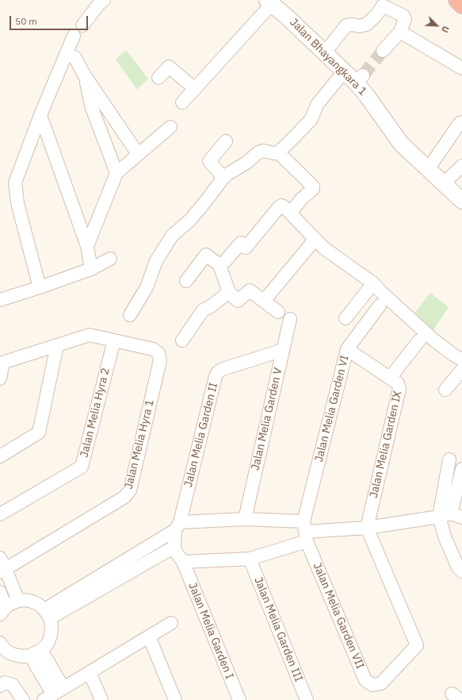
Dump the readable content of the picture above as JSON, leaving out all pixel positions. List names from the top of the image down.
{
  "streets": {
    "street": [
      "Jalan Bhayangkara 1",
      "Jalan Melia Garden VI",
      "Jalan Melia Hyra 2",
      "Jalan Melia Garden V",
      "Jalan Melia Garden II",
      "Jalan Melia Hyra 1",
      "Jalan Melia Garden IX",
      "Jalan Melia Garden VII",
      "Jalan Melia Garden III",
      "Jalan Melia Garden I"
    ]
  },
  "crossings": [
    ["Jalan Melia Garden VI", "Jalan Melia Garden IX"],
    ["Jalan Melia Garden VI", "Jalan Melia Garden VII"],
    ["Jalan Melia Hyra 2", "Jalan Melia Hyra 1"],
    ["Jalan Melia Garden V", "Jalan Melia Garden II"],
    ["Jalan Melia Garden IX", "Jalan Melia Garden VII"]
  ],
  "scale_bar": "50 m",
  "north": "bottom right"
}
